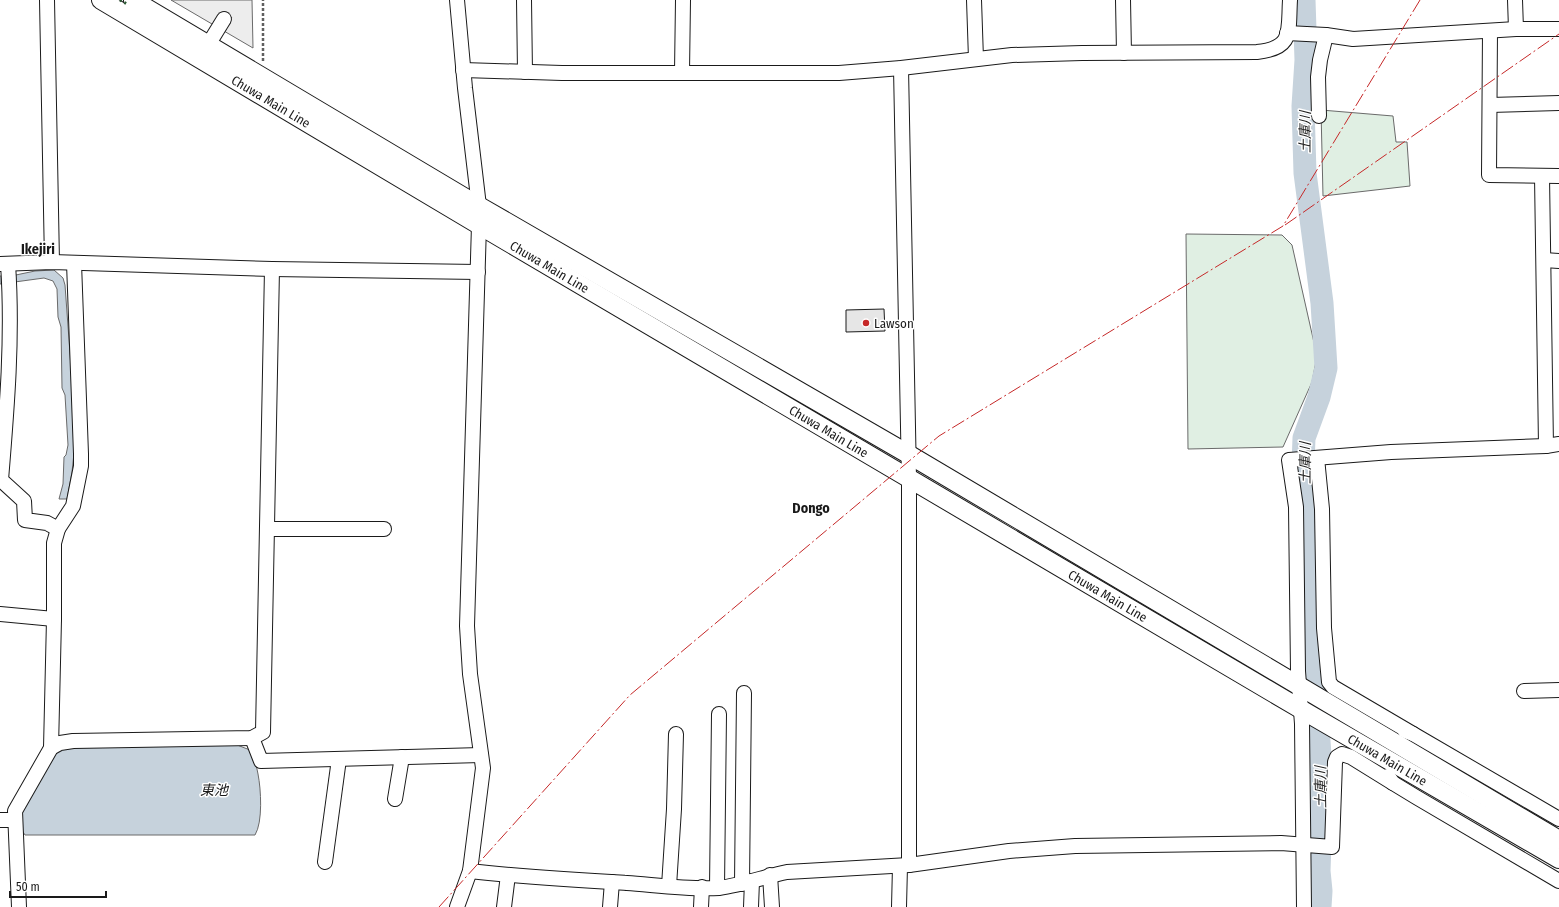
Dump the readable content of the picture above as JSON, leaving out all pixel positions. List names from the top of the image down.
{
  "streets": {
    "main road": ["Chuwa Main Line"]
  },
  "districts": ["Ikejiri", "Dongo"],
  "water": ["土庫川", "東池"],
  "places": ["Lawson"],
  "scale_bar": "50 m"
}
